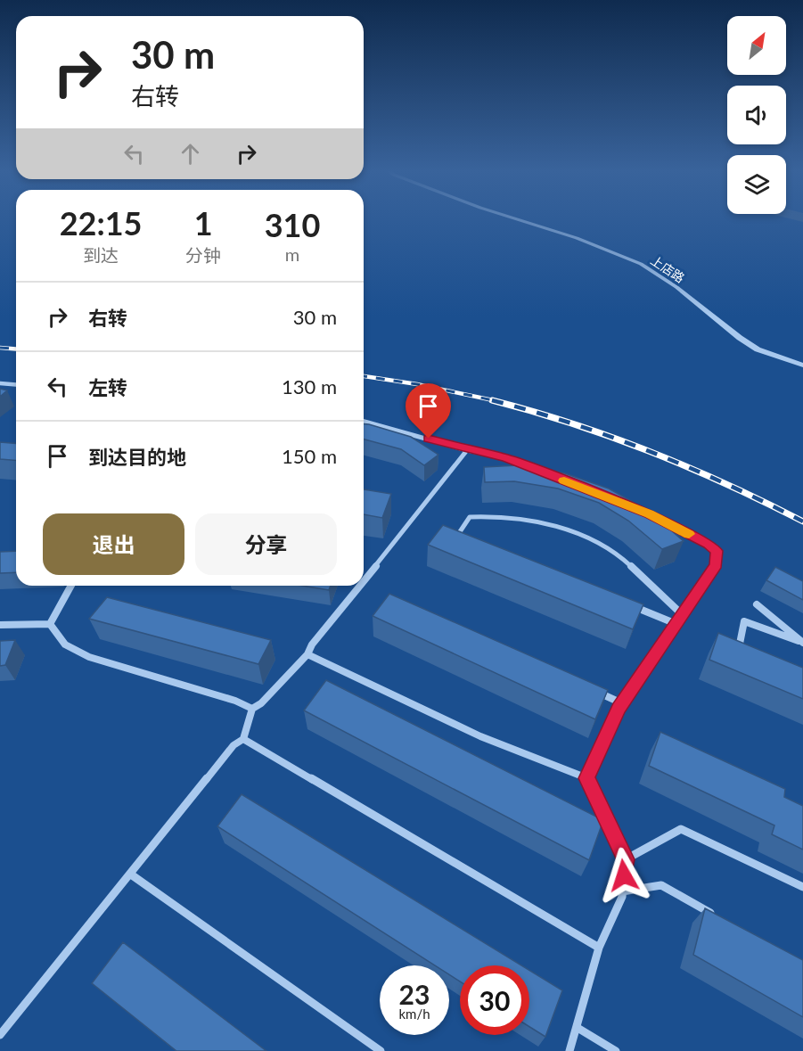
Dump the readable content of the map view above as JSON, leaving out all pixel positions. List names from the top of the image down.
{
  "streets": {
    "street": ["上店路"]
  },
  "north": "top right",
  "page": {
    "turn": ["30 m", "右转"],
    "eta": [
      "22:15",
      "到达",
      "1",
      "分钟",
      "310",
      "m"
    ],
    "list": [
      {
        "name": "右转",
        "value": "30 m"
      },
      {
        "name": "左转",
        "value": "130 m"
      },
      {
        "name": "到达目的地",
        "value": "150 m"
      }
    ],
    "buttons": ["退出", "分享"],
    "speed": "23 km/h",
    "limit": "30"
  }
}
